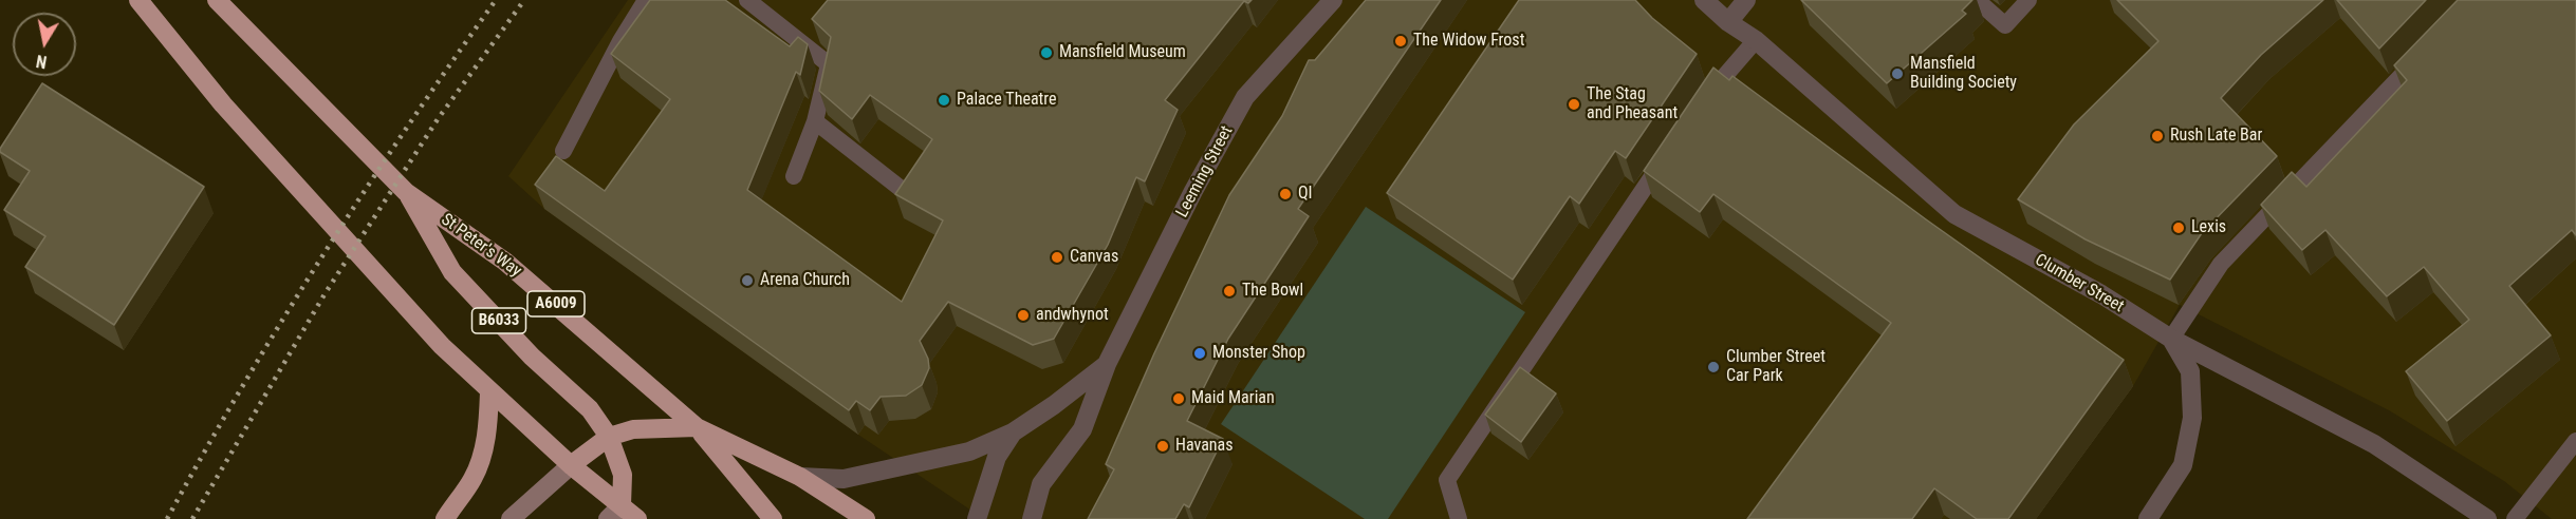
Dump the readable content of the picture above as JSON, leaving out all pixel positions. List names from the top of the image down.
{
  "streets": {
    "highway": ["St Peter's Way", "A6009", "B6033"],
    "street": ["Leeming Street", "Clumber Street"]
  },
  "crossings": [
    ["Leeming Street", "St Peter's Way"],
    ["St Peter's Way", "B6033"]
  ],
  "places": [
    "The Widow Frost",
    "Mansfield Museum",
    "Mansfield Building Society",
    "Palace Theatre",
    "The Stag and Pheasant",
    "Rush Late Bar",
    "QI",
    "Lexis",
    "Canvas",
    "Arena Church",
    "The Bowl",
    "andwhynot",
    "Monster Shop",
    "Clumber Street Car Park",
    "Maid Marian",
    "Havanas"
  ],
  "north": "bottom"
}
